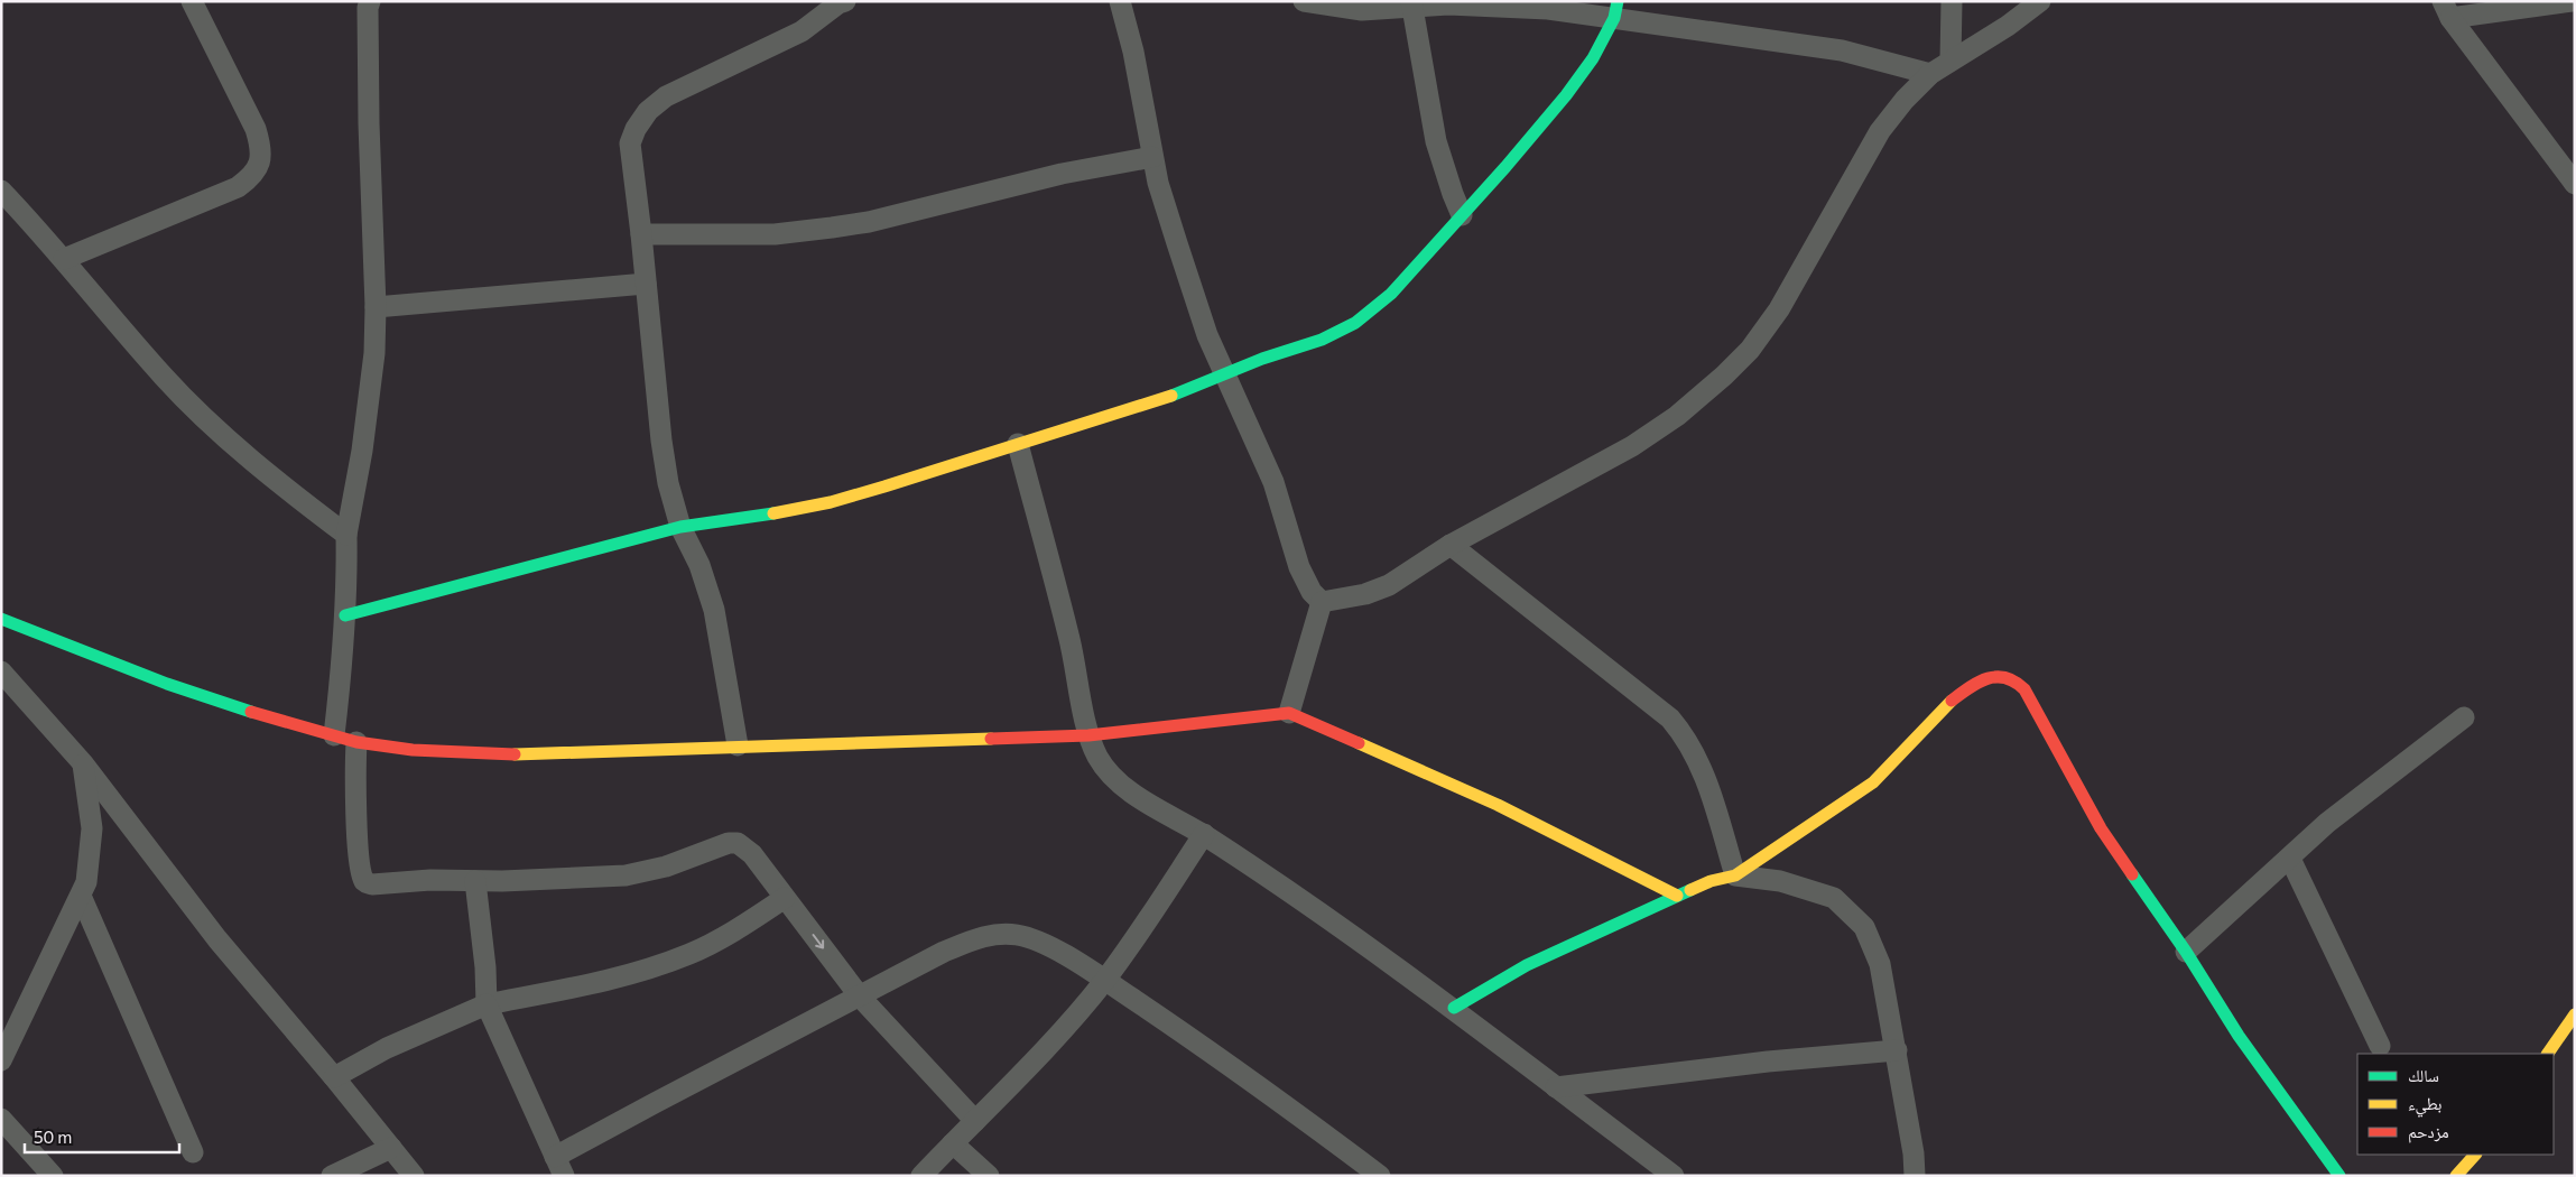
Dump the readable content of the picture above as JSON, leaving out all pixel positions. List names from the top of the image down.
{
  "legend": ["سالك", "بطيء", "مزدحم"],
  "scale_bar": "50 m"
}
